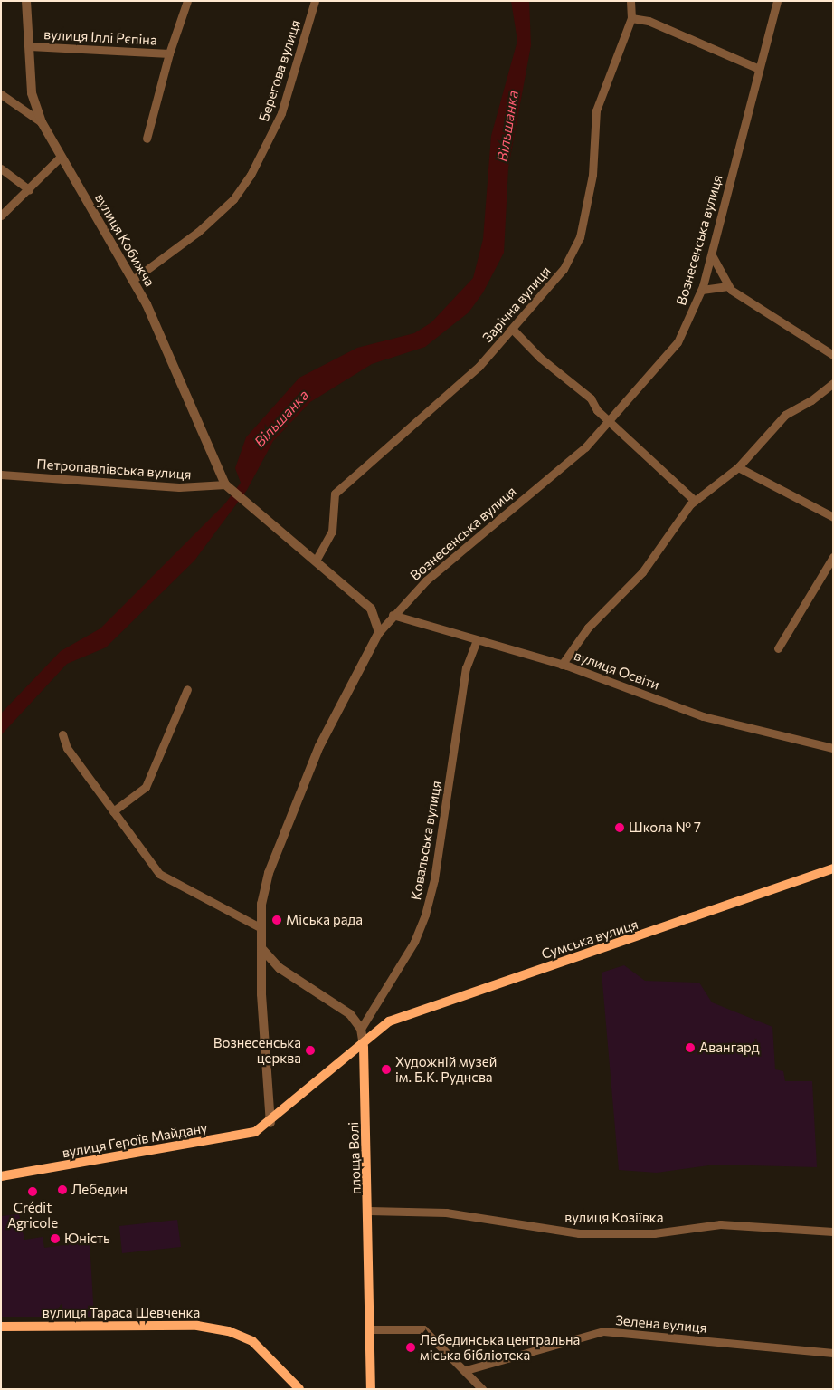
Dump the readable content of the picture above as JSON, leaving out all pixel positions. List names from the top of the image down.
{
  "streets": {
    "main road": [
      "Сумська вулиця",
      "вулиця Героїв Майдану",
      "площа Волі",
      "вулиця Тараса Шевченка"
    ],
    "street": [
      "вулиця Іллі Рєпіна",
      "Берегова вулиця",
      "вулиця Кобижча",
      "Вознесенська вулиця",
      "Зарічна вулиця",
      "Петропавлівська вулиця",
      "вулиця Освіти",
      "Ковальська вулиця",
      "вулиця Козіївка",
      "Зелена вулиця"
    ]
  },
  "crossings": [
    ["вулиця Іллі Рєпіна", "вулиця Кобижча"],
    ["Берегова вулиця", "вулиця Кобижча"],
    ["вулиця Кобижча", "Петропавлівська вулиця"],
    ["Вознесенська вулиця", "вулиця Освіти"],
    ["Вознесенська вулиця", "вулиця Героїв Майдану"],
    ["вулиця Освіти", "Ковальська вулиця"],
    ["Сумська вулиця", "площа Волі"],
    ["площа Волі", "вулиця Козіївка"]
  ],
  "water": ["Вільшанка"],
  "places": [
    "Школа № 7",
    "Міська рада",
    "Авангард",
    "Вознесенська церква",
    "Художній музей ім. Б.К. Руднєва",
    "Лебедин",
    "Crédit Agricole",
    "Юність",
    "Лебединська центральна міська бібліотека"
  ]
}
